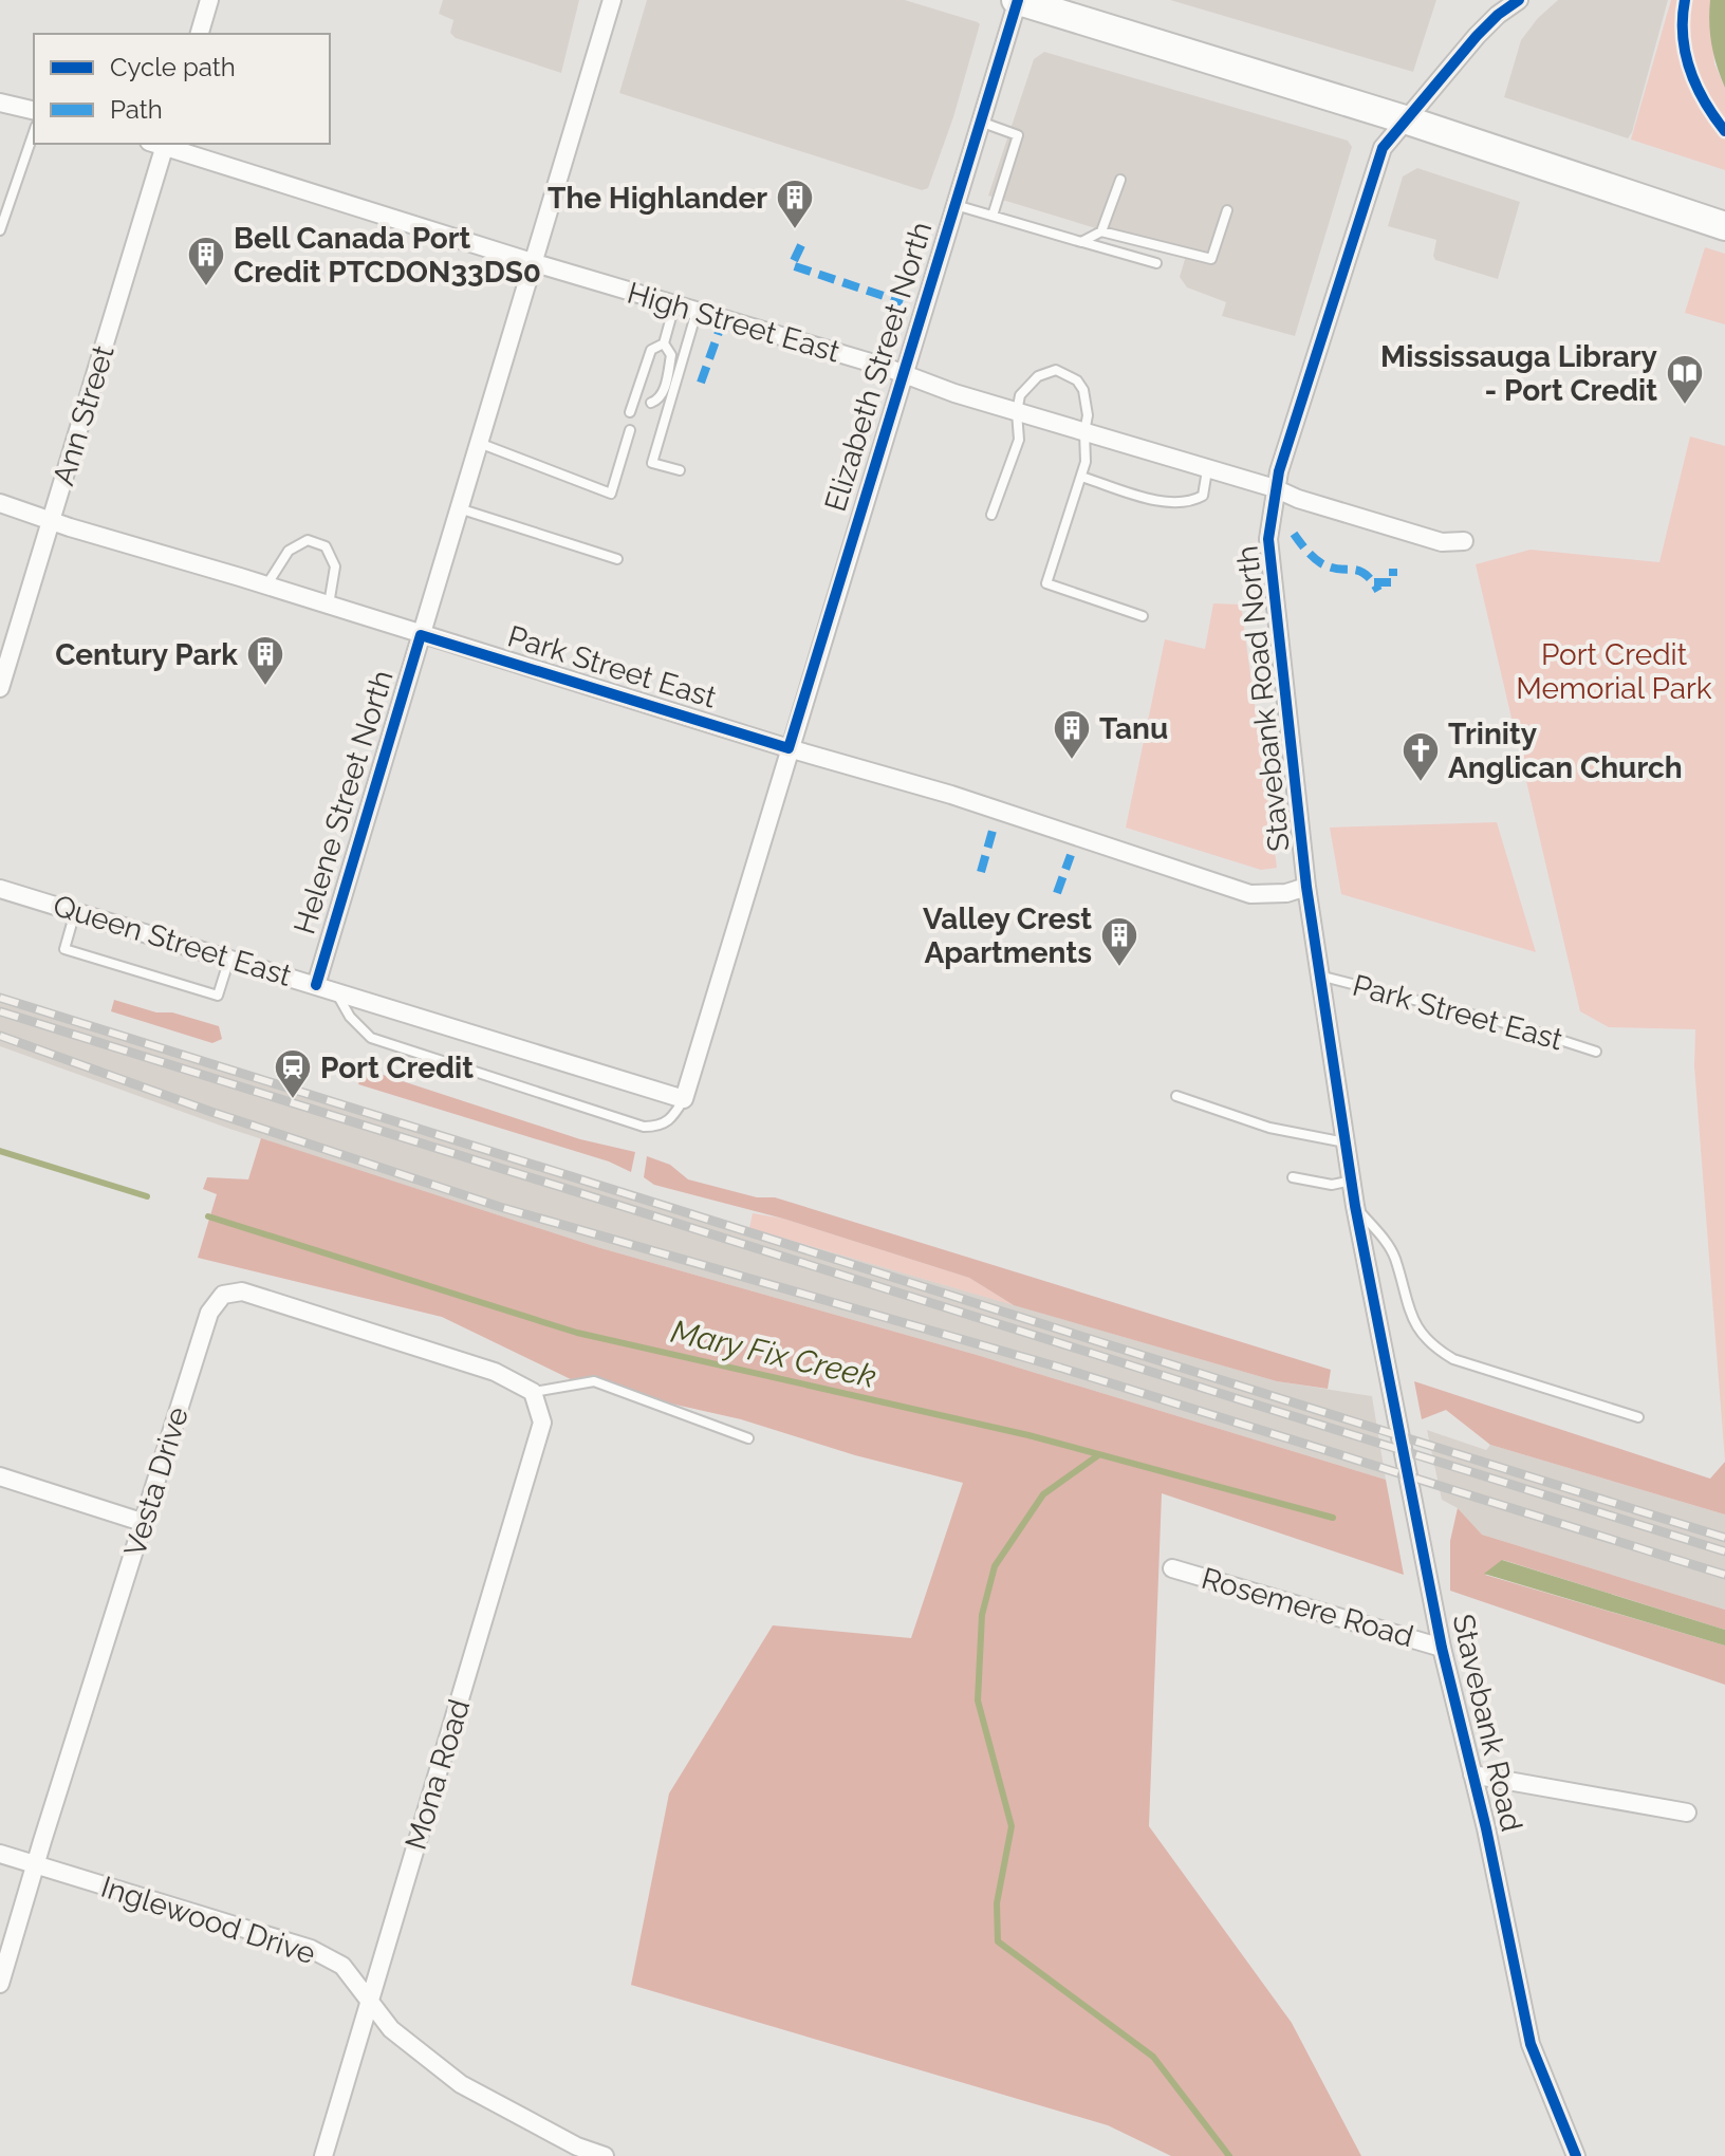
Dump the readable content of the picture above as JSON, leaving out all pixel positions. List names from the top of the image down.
{
  "streets": {
    "street": [
      "High Street East",
      "Elizabeth Street North",
      "Ann Street",
      "Park Street East",
      "Stavebank Road North",
      "Helene Street North",
      "Queen Street East",
      "Vesta Drive",
      "Rosemere Road",
      "Stavebank Road",
      "Mona Road",
      "Inglewood Drive"
    ]
  },
  "crossings": [
    ["High Street East", "Elizabeth Street North"],
    ["High Street East", "Stavebank Road North"],
    ["High Street East", "Helene Street North"],
    ["Elizabeth Street North", "Park Street East"],
    ["Elizabeth Street North", "Queen Street East"],
    ["Ann Street", "Park Street East"],
    ["Park Street East", "Stavebank Road North"],
    ["Park Street East", "Helene Street North"],
    ["Stavebank Road North", "Stavebank Road"],
    ["Helene Street North", "Queen Street East"],
    ["Vesta Drive", "Mona Road"],
    ["Vesta Drive", "Inglewood Drive"],
    ["Rosemere Road", "Stavebank Road"],
    ["Mona Road", "Inglewood Drive"]
  ],
  "water": ["Mary Fix Creek"],
  "parks": ["Port Credit Memorial Park"],
  "places": {
    "building": [
      "The Highlander",
      "Bell Canada Port Credit PTCDON33DS0",
      "Century Park",
      "Tanu",
      "Valley Crest Apartments"
    ],
    "library": ["Mississauga Library - Port Credit"],
    "church": ["Trinity Anglican Church"],
    "station": ["Port Credit"]
  },
  "legend": ["Cycle path", "Path"]
}
